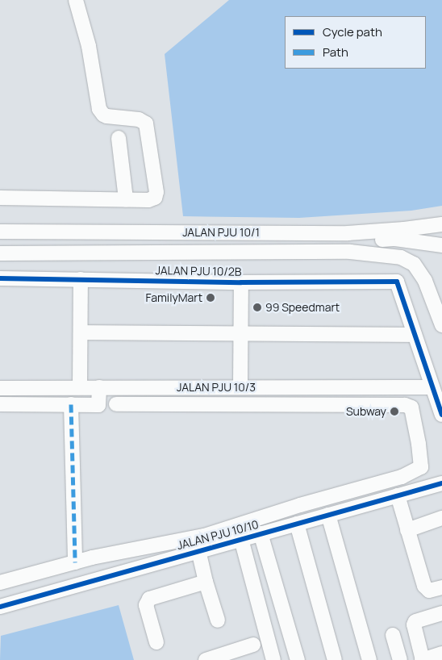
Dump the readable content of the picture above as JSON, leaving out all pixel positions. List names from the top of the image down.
{
  "streets": {
    "street": [
      "JALAN PJU 10/1",
      "JALAN PJU 10/2B",
      "JALAN PJU 10/3",
      "JALAN PJU 10/10"
    ]
  },
  "places": ["FamilyMart", "99 Speedmart", "Subway"],
  "legend": ["Cycle path", "Path"]
}
